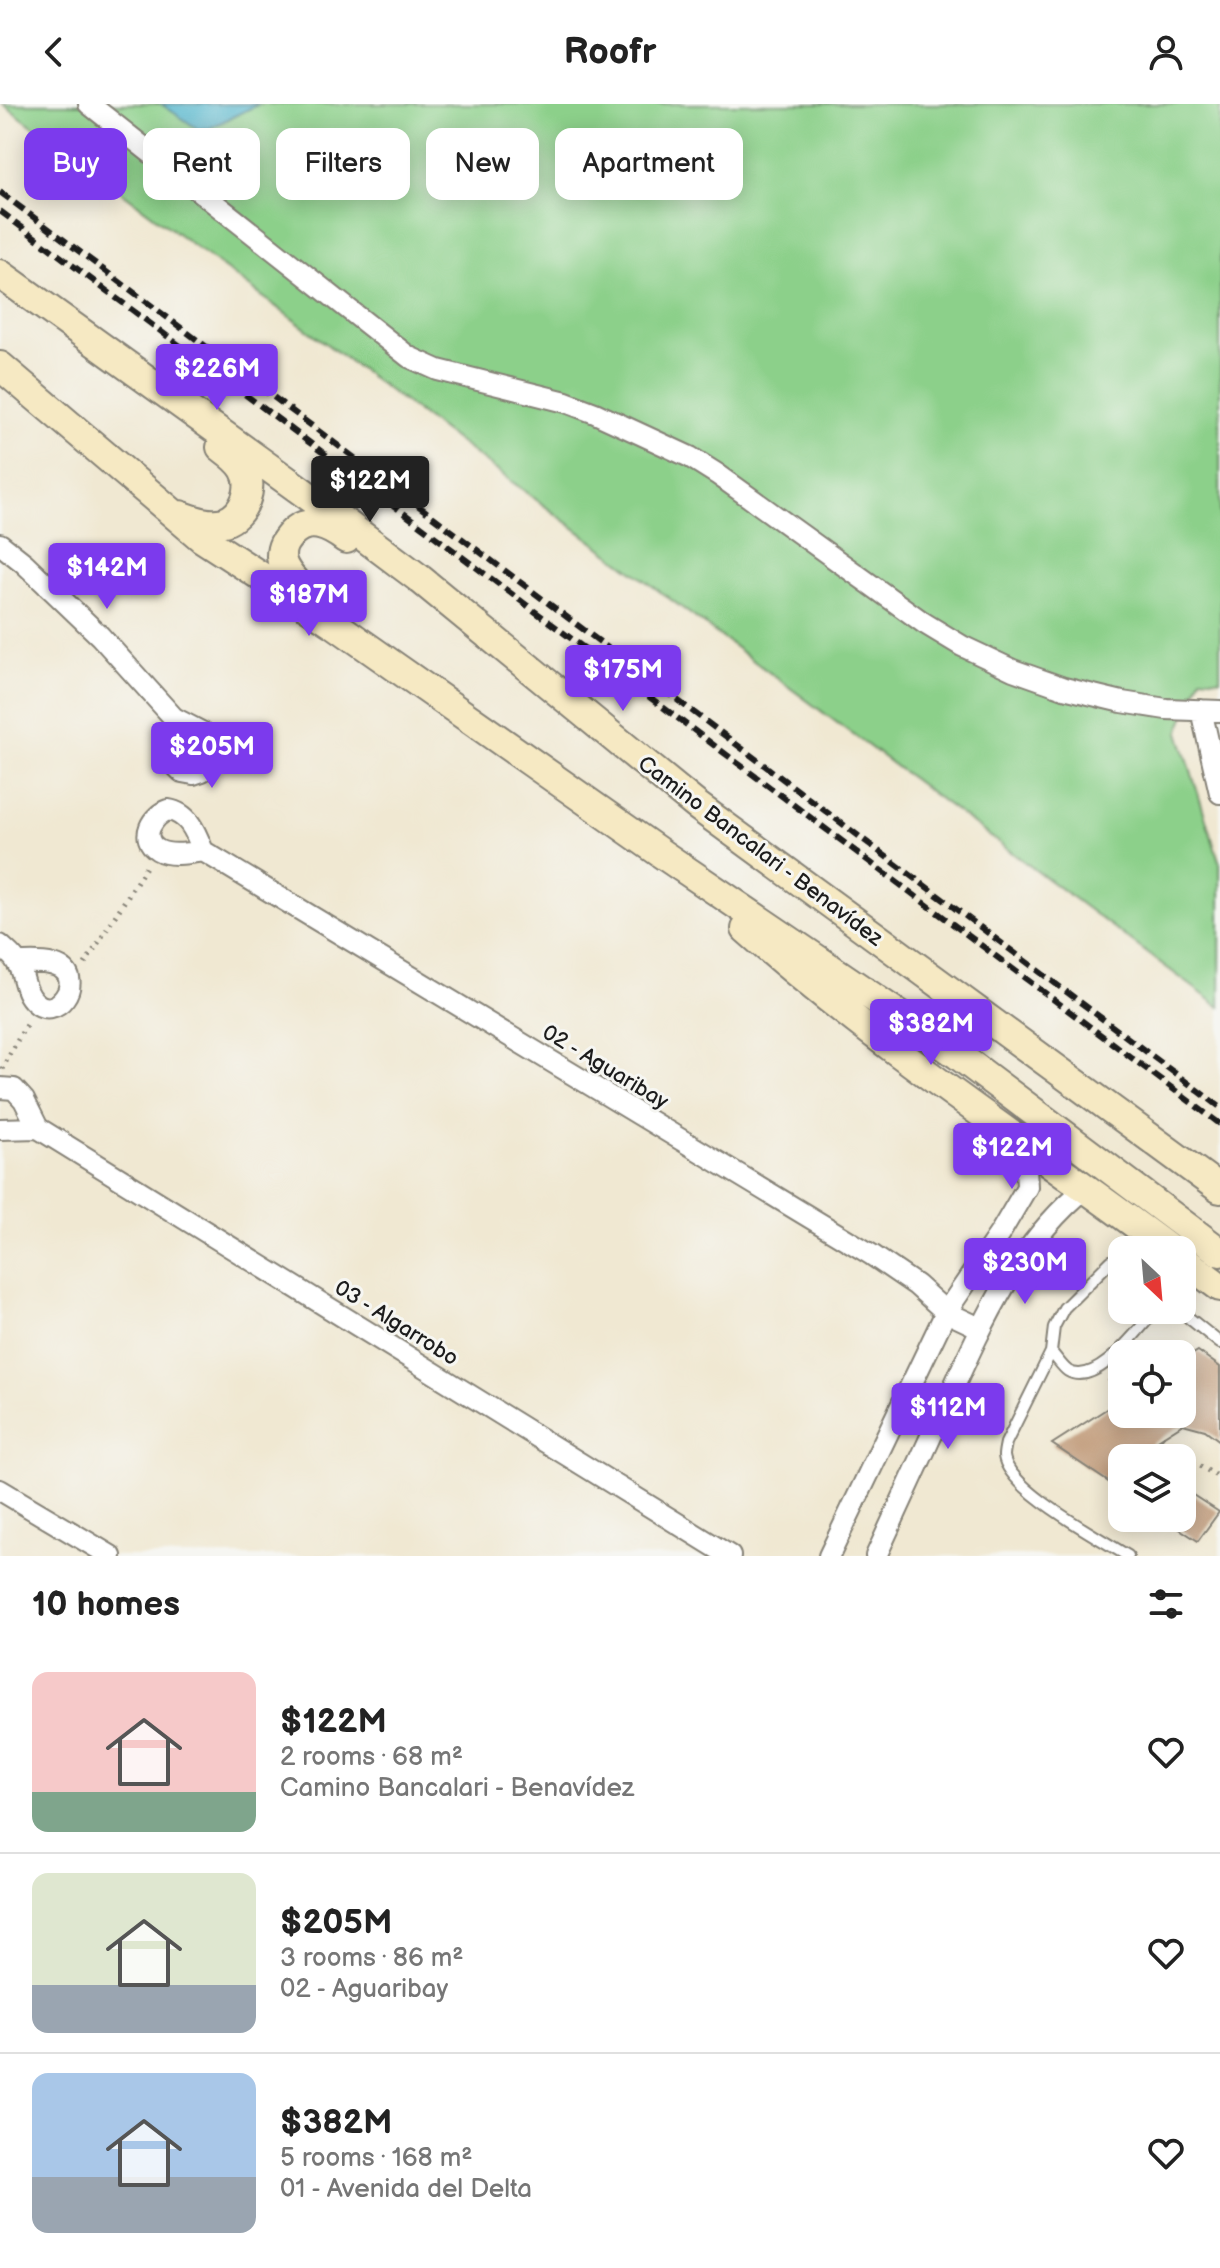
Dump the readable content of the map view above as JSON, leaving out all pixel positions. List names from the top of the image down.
{
  "streets": {
    "main road": ["Camino Bancalari - Benavídez"],
    "street": ["02 - Aguaribay", "03 - Algarrobo"]
  },
  "north": "bottom right",
  "page": {
    "header": "Roofr",
    "chip": [
      "Buy",
      "Rent",
      "Filters",
      "New",
      "Apartment"
    ],
    "price": [
      "$226M",
      "$122M",
      "$142M",
      "$187M",
      "$175M",
      "$205M",
      "$382M",
      "$122M",
      "$230M",
      "$112M"
    ],
    "heading": "10 homes",
    "list": [
      {
        "name": "$122M",
        "note": "2 rooms · 68 m² · Camino Bancalari - Benavídez"
      },
      {
        "name": "$205M",
        "note": "3 rooms · 86 m² · 02 - Aguaribay"
      },
      {
        "name": "$382M",
        "note": "5 rooms · 168 m² · 01 - Avenida del Delta"
      }
    ]
  }
}
